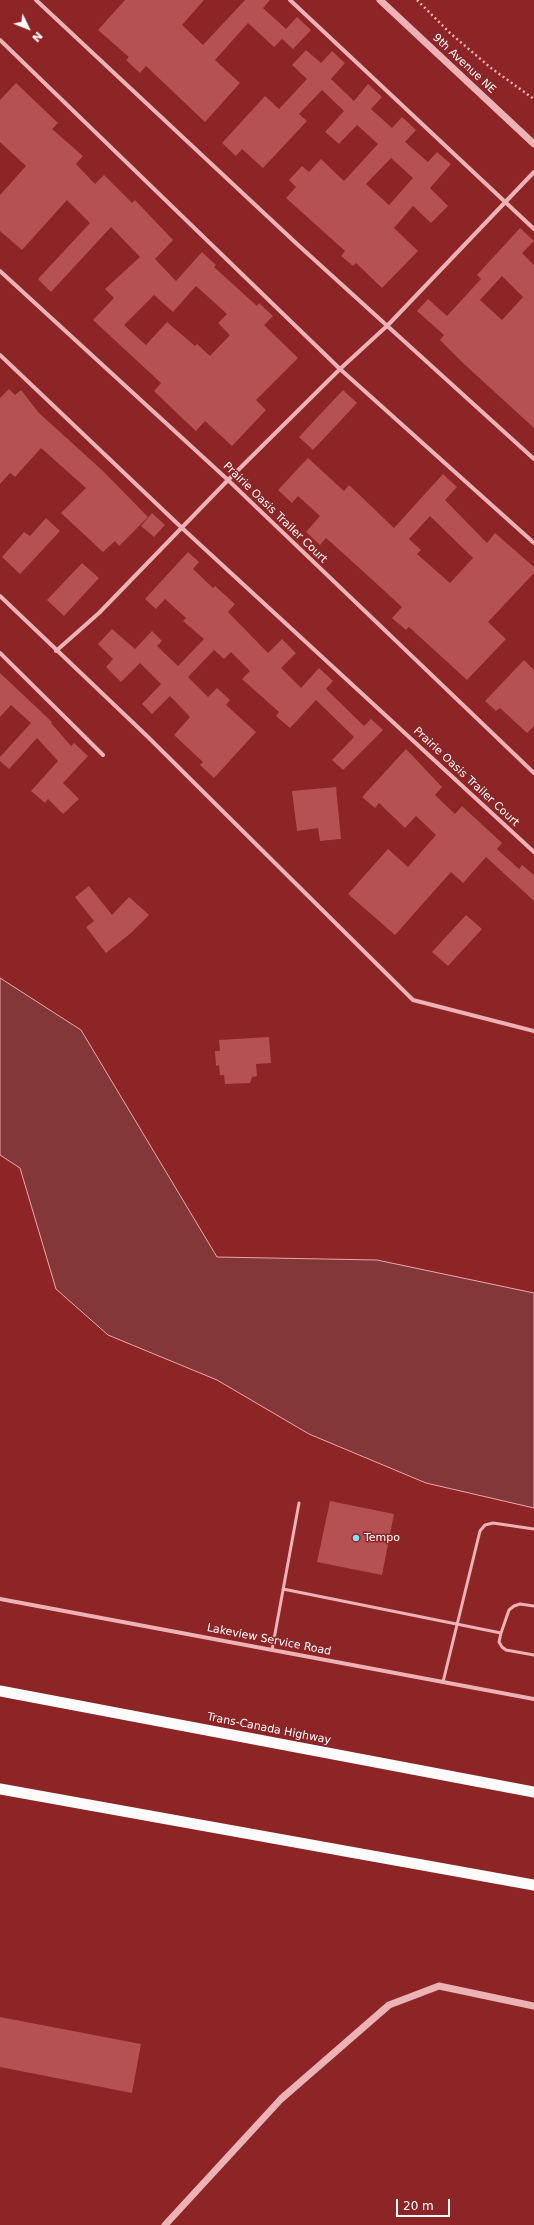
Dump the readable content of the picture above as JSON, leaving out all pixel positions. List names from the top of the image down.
{
  "streets": {
    "highway": ["Trans-Canada Highway"],
    "street": ["9th Avenue NE", "Prairie Oasis Trailer Court", "Lakeview Service Road"]
  },
  "places": ["Tempo"],
  "scale_bar": "20 m",
  "north": "bottom right"
}
